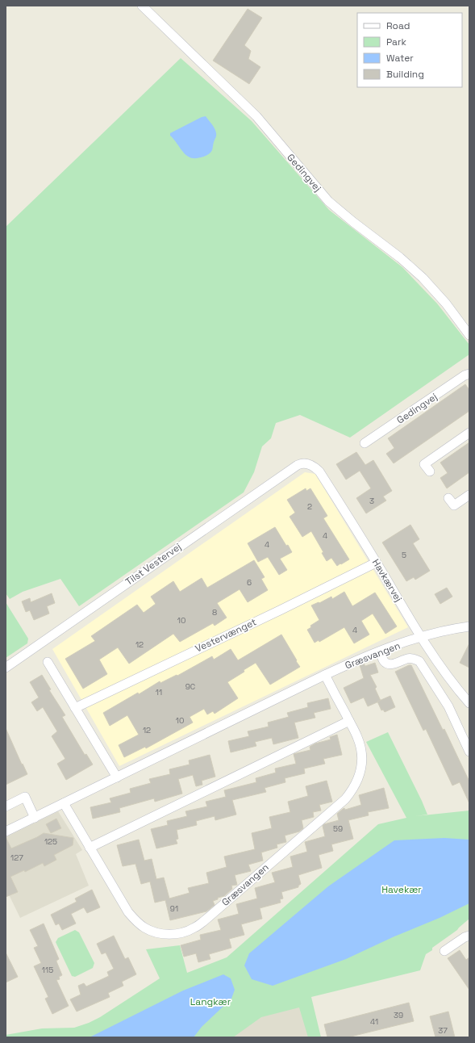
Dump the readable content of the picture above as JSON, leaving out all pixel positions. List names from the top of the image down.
{
  "streets": {
    "street": [
      "Gedingvej",
      "Tilst Vestervej",
      "Havkærvej",
      "Vestervænget",
      "Græsvangen"
    ]
  },
  "crossings": [
    ["Tilst Vestervej", "Havkærvej"],
    ["Havkærvej", "Vestervænget"],
    ["Havkærvej", "Græsvangen"]
  ],
  "parks": ["Havekær", "Langkær"],
  "house_numbers": [
    "3",
    "2",
    "4",
    "4",
    "5",
    "6",
    "8",
    "10",
    "4",
    "12",
    "9C",
    "11",
    "10",
    "12",
    "59",
    "125",
    "127",
    "91",
    "115",
    "39",
    "41",
    "37"
  ],
  "legend": [
    "Road",
    "Park",
    "Water",
    "Building"
  ]
}
